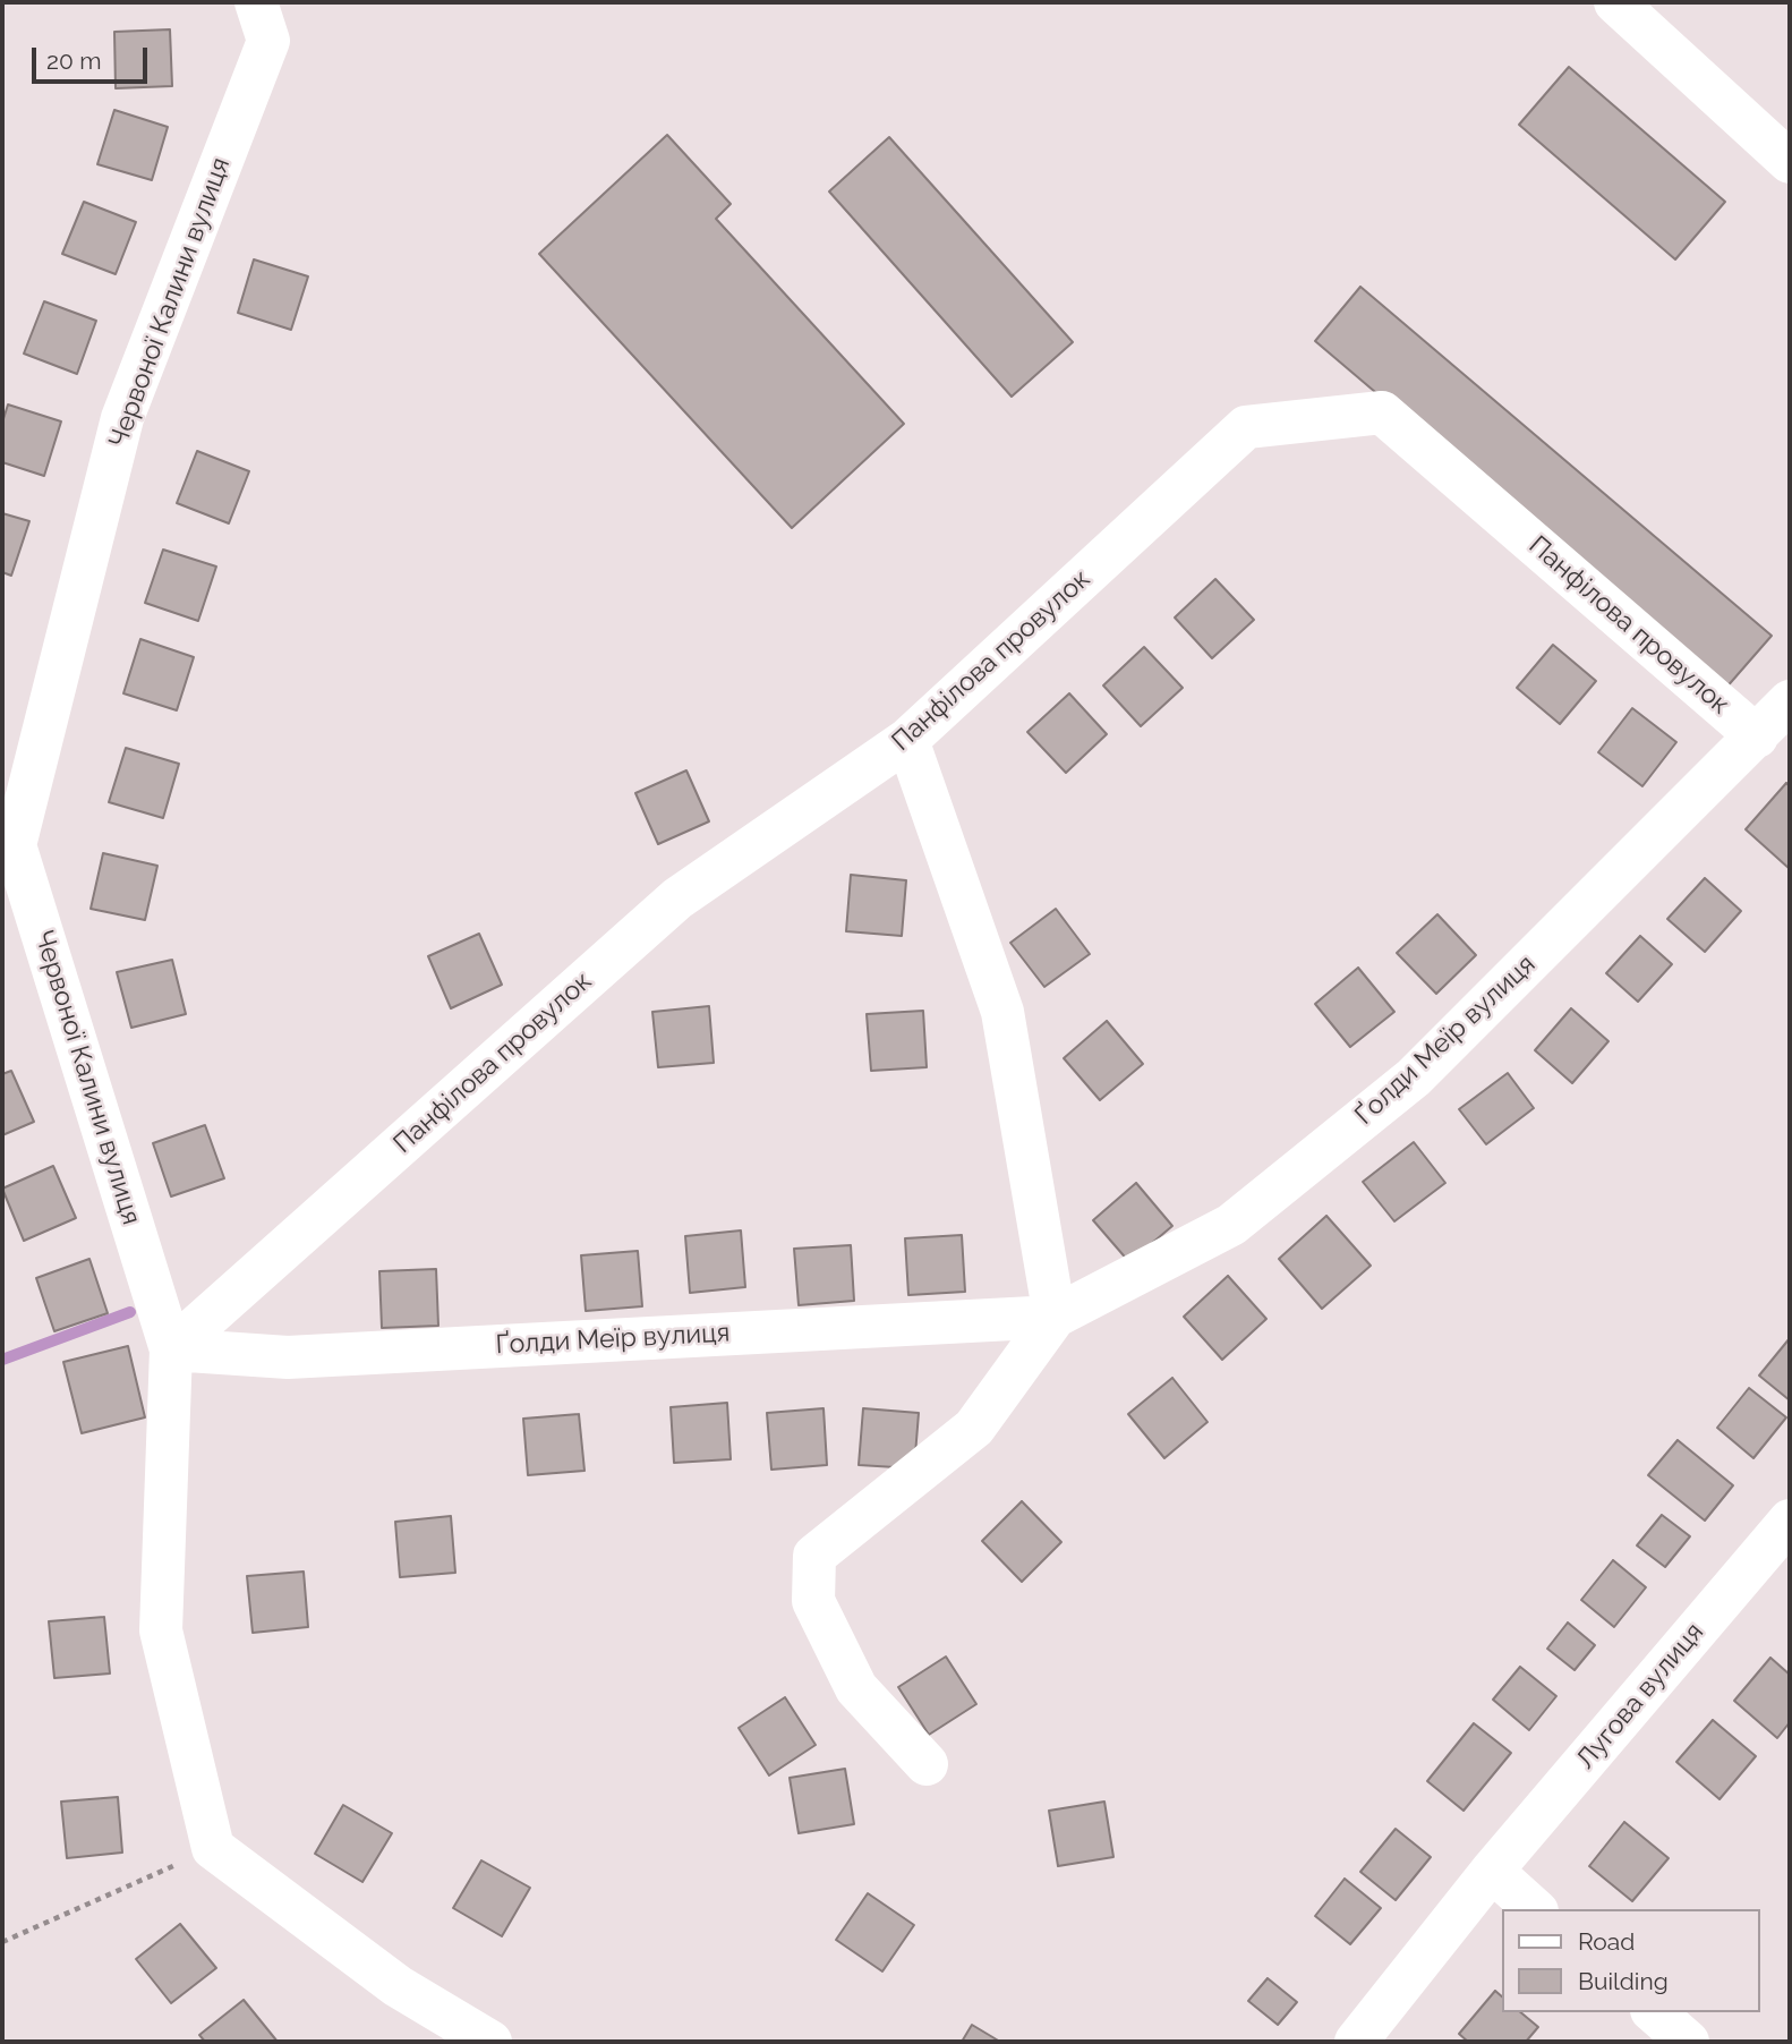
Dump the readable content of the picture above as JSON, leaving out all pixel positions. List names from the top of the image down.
{
  "streets": {
    "street": [
      "Червоної Калини вулиця",
      "Панфілова провулок",
      "Ґолди Меїр вулиця",
      "Лугова вулиця"
    ]
  },
  "crossings": [
    ["Червоної Калини вулиця", "Панфілова провулок"],
    ["Червоної Калини вулиця", "Ґолди Меїр вулиця"],
    ["Панфілова провулок", "Ґолди Меїр вулиця"]
  ],
  "legend": ["Road", "Building"],
  "scale_bar": "20 m"
}
